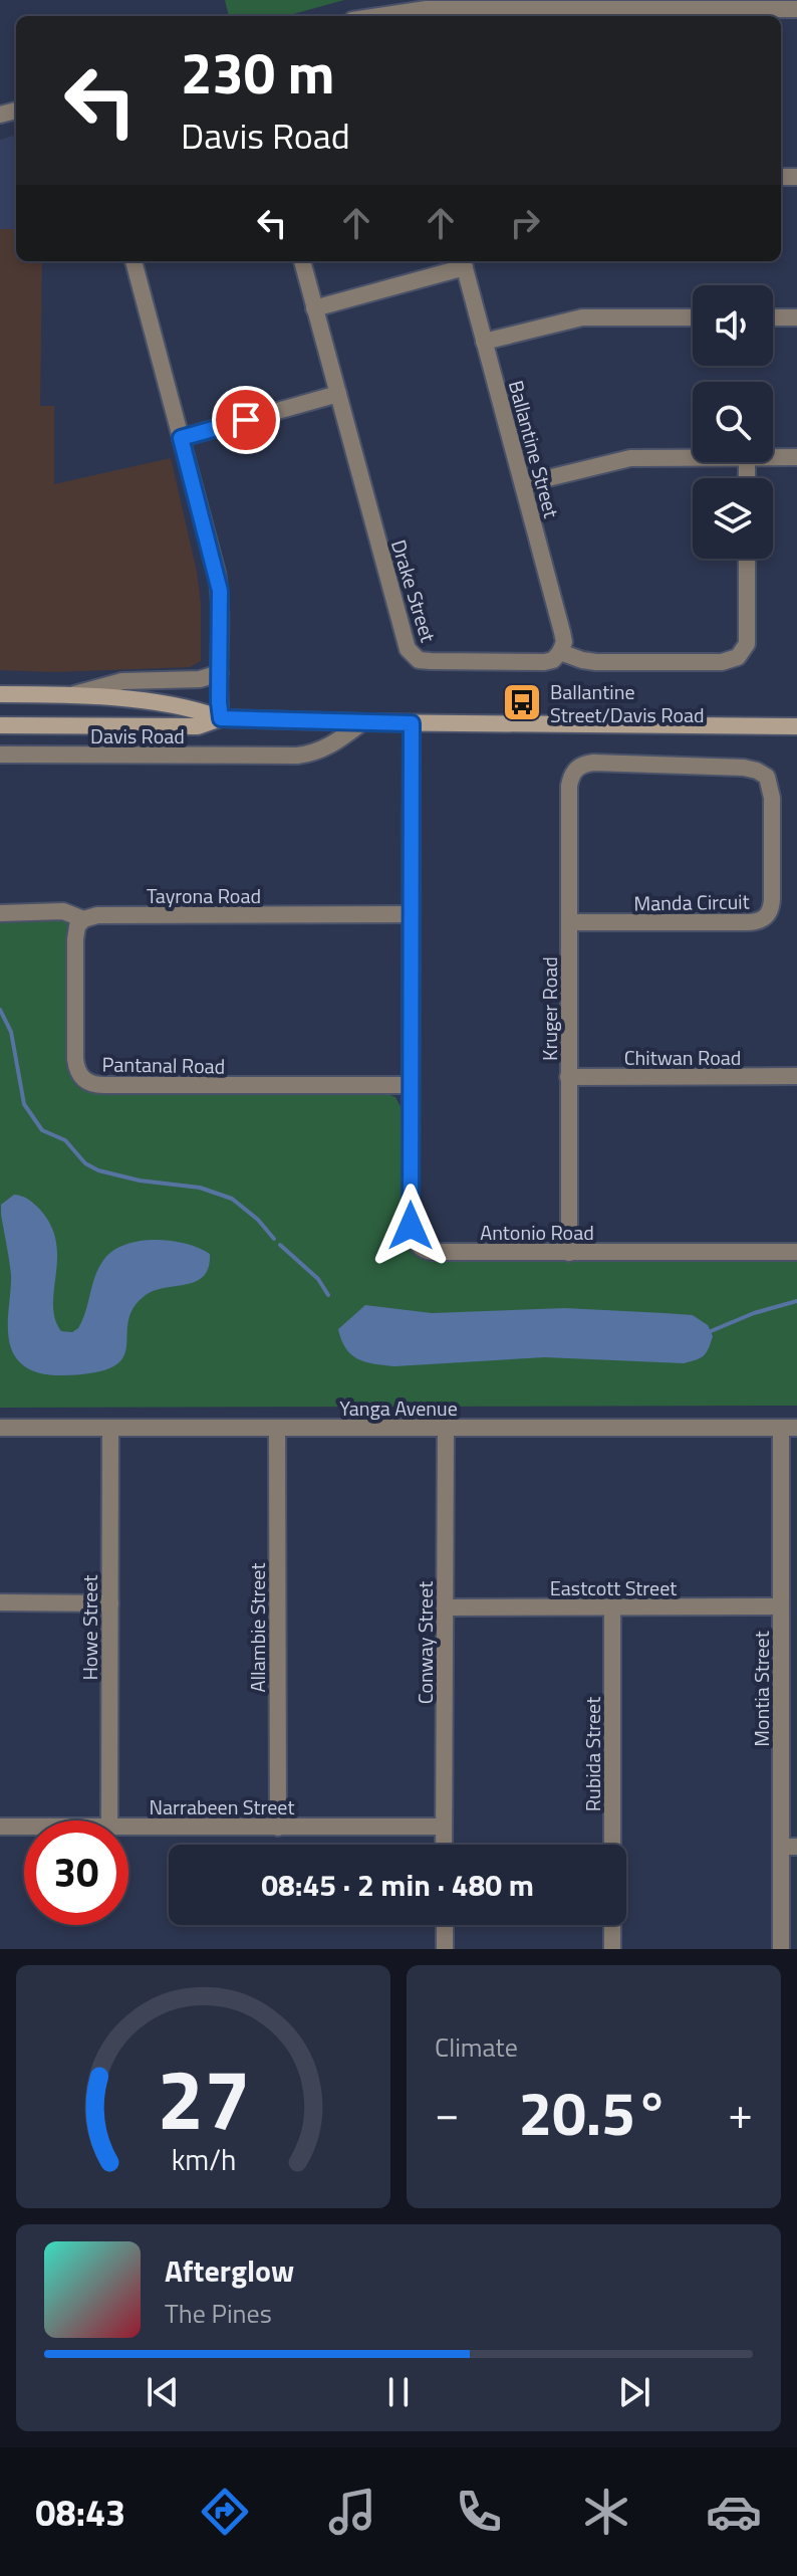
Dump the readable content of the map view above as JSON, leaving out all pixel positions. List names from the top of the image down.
{
  "streets": {
    "main road": ["Davis Road"],
    "street": [
      "Ballantine Street",
      "Drake Street",
      "Tayrona Road",
      "Manda Circuit",
      "Kruger Road",
      "Chitwan Road",
      "Pantanal Road",
      "Antonio Road",
      "Yanga Avenue",
      "Eastcott Street",
      "Howe Street",
      "Allambie Street",
      "Conway Street",
      "Montia Street",
      "Rubida Street",
      "Narrabeen Street"
    ]
  },
  "crossings": [
    ["Ballantine Street", "Drake Street"],
    ["Davis Road", "Antonio Road"],
    ["Tayrona Road", "Pantanal Road"],
    ["Tayrona Road", "Antonio Road"],
    ["Manda Circuit", "Kruger Road"],
    ["Kruger Road", "Chitwan Road"],
    ["Kruger Road", "Antonio Road"],
    ["Pantanal Road", "Antonio Road"],
    ["Yanga Avenue", "Howe Street"],
    ["Yanga Avenue", "Allambie Street"],
    ["Yanga Avenue", "Conway Street"],
    ["Yanga Avenue", "Montia Street"],
    ["Eastcott Street", "Conway Street"],
    ["Eastcott Street", "Montia Street"],
    ["Eastcott Street", "Rubida Street"],
    ["Allambie Street", "Narrabeen Street"],
    ["Conway Street", "Narrabeen Street"]
  ],
  "places": {
    "bus stop": ["Ballantine Street/Davis Road"]
  },
  "page": {
    "turn": ["230 m", "Davis Road"],
    "limit": "30",
    "trip": "08:45 · 2 min · 480 m",
    "tile": "Climate",
    "heat": ["−", "20.5°", "+"],
    "song": ["Afterglow", "The Pines"],
    "tabs": "08:43",
    "gauge": ["27", "km/h"]
  }
}
